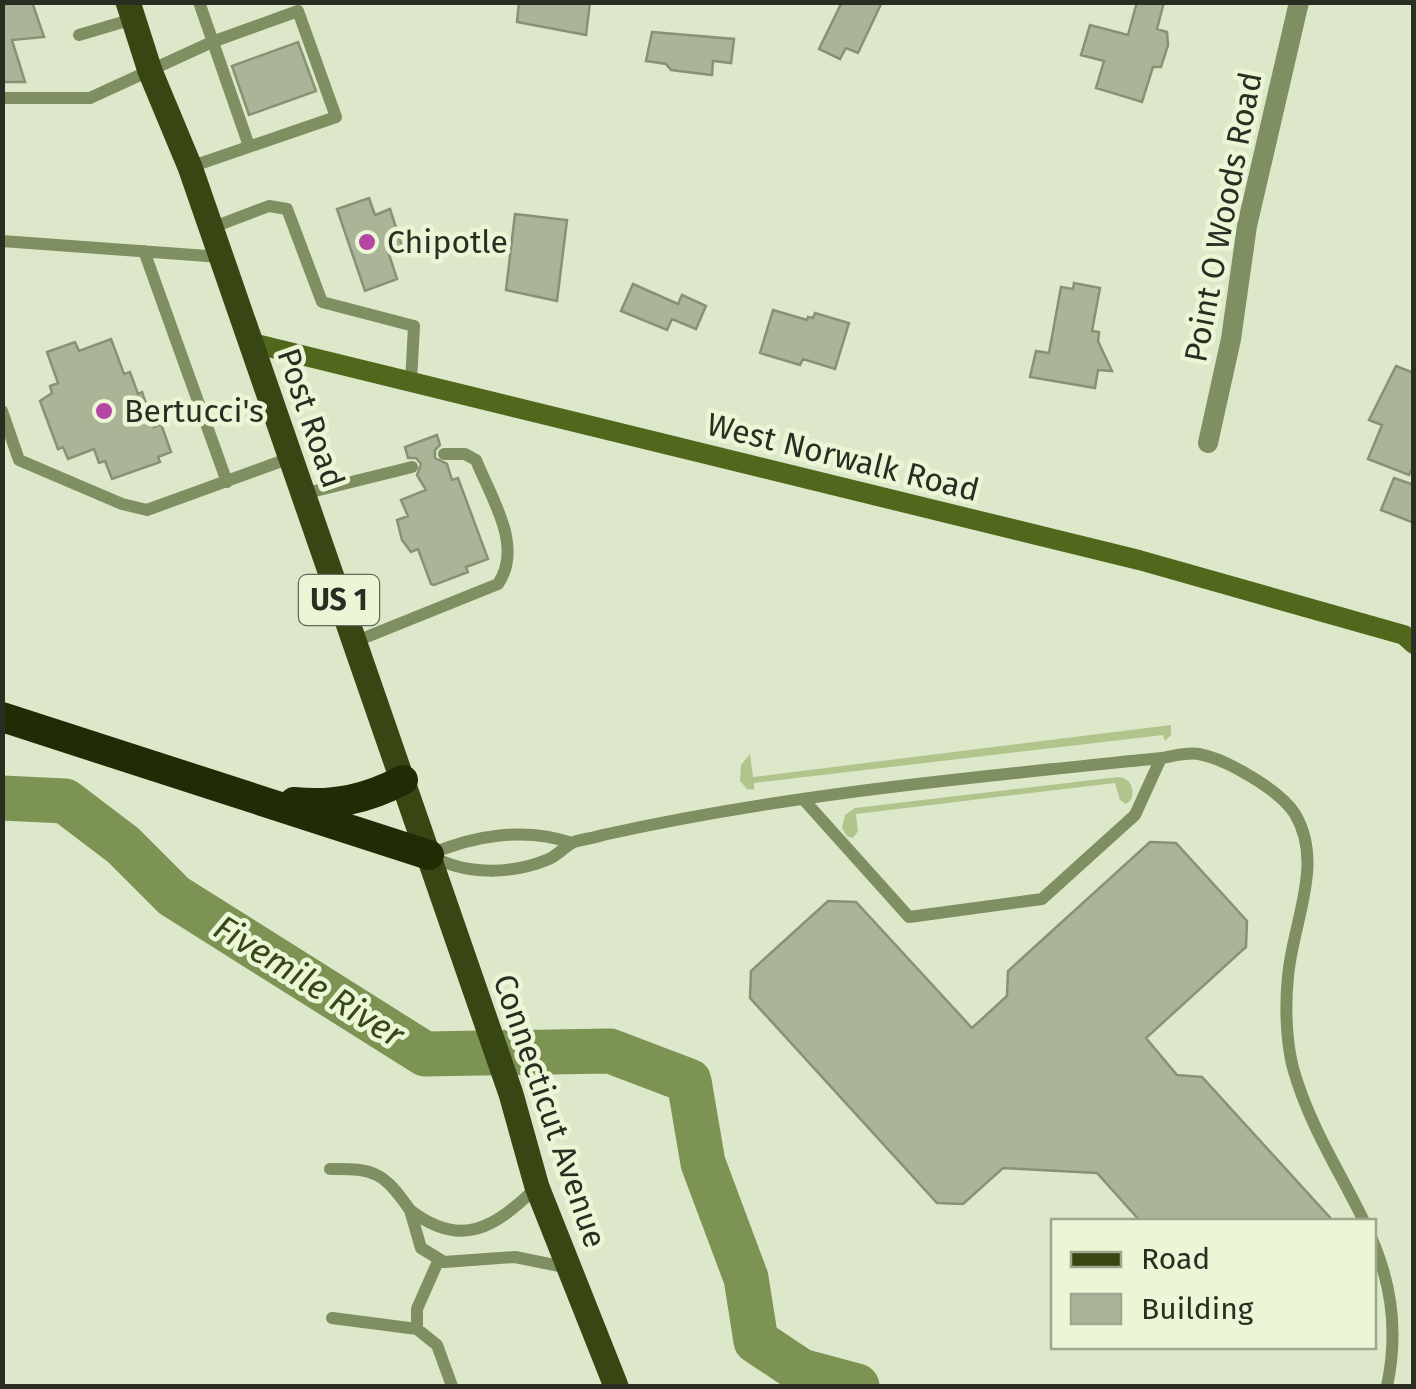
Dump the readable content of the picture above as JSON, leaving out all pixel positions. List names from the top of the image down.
{
  "streets": {
    "main road": [
      "Post Road",
      "West Norwalk Road",
      "US 1",
      "Connecticut Avenue"
    ],
    "street": ["Point O Woods Road"]
  },
  "crossings": [
    ["Post Road", "West Norwalk Road"],
    ["Post Road", "Connecticut Avenue"]
  ],
  "water": ["Fivemile River"],
  "places": ["Chipotle", "Bertucci's"],
  "legend": ["Road", "Building"]
}
